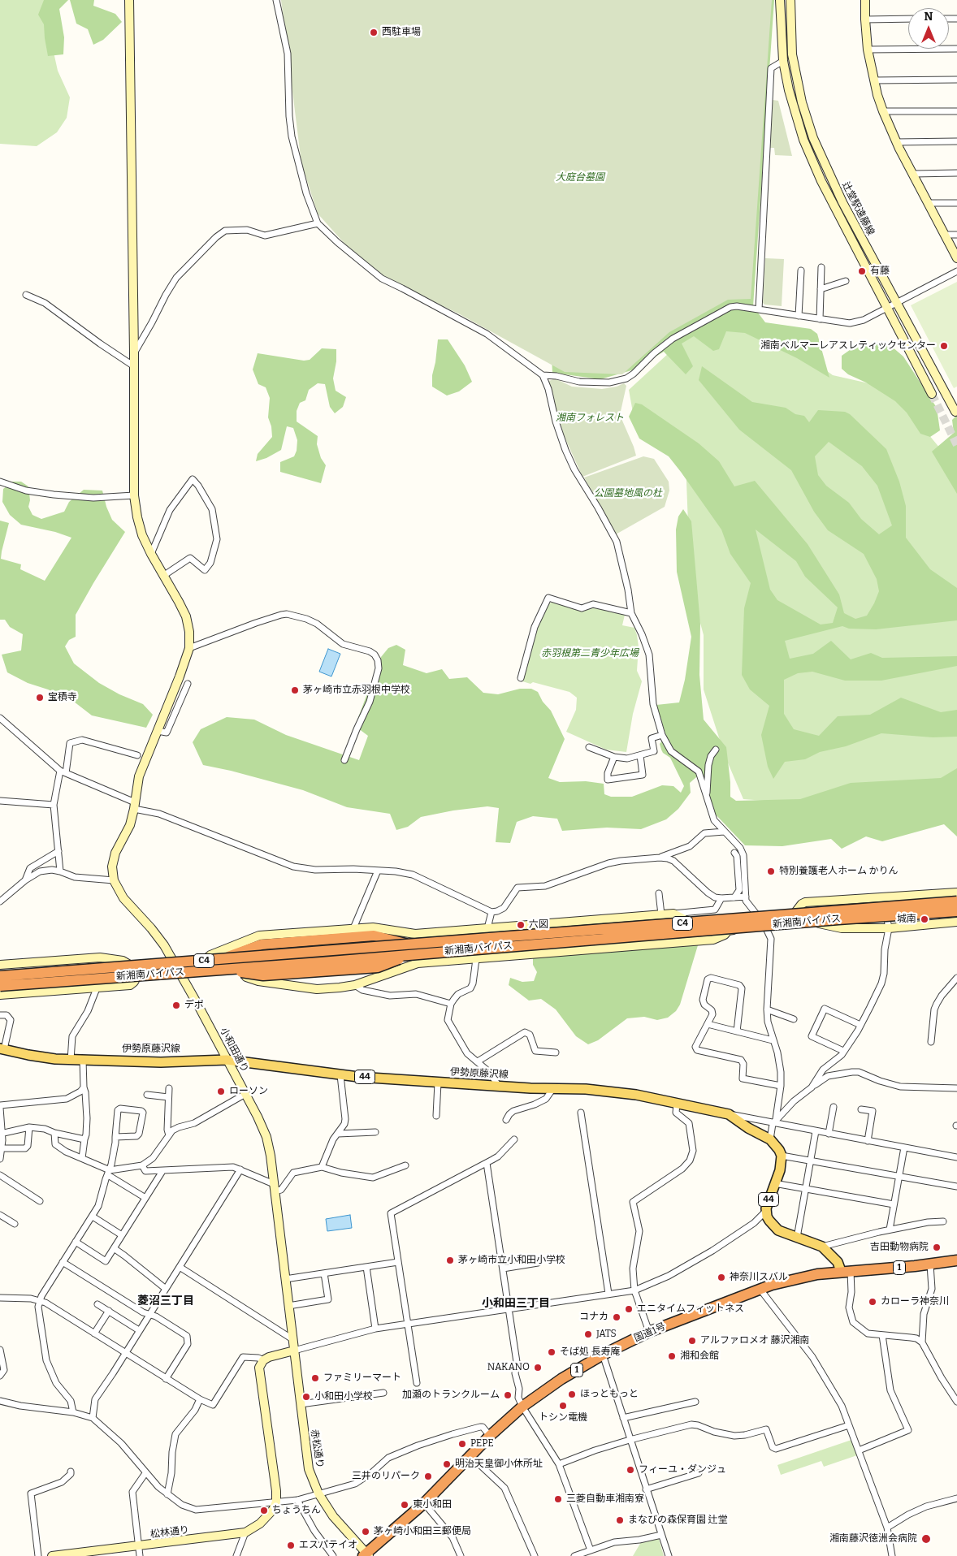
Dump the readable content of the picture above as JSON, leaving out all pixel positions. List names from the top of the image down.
{
  "streets": {
    "highway": [
      "新湘南バイパス",
      "C4",
      "1",
      "国道1号"
    ],
    "main road": ["伊勢原藤沢線", "44"],
    "street": [
      "辻堂駅遠藤線",
      "小和田通り",
      "赤松通り",
      "松林通り"
    ]
  },
  "crossings": [
    ["伊勢原藤沢線", "小和田通り"],
    ["伊勢原藤沢線", "44"],
    ["小和田通り", "赤松通り"],
    ["44", "国道1号"],
    ["国道1号", "赤松通り"]
  ],
  "districts": ["菱沼三丁目", "小和田三丁目"],
  "parks": [
    "大庭台墓園",
    "湘南フォレスト",
    "公園墓地風の杜",
    "赤羽根第二青少年広場"
  ],
  "places": [
    "西駐車場",
    "有藤",
    "湘南ベルマーレアスレティックセンター",
    "茅ヶ崎市立赤羽根中学校",
    "宝積寺",
    "特別養護老人ホーム かりん",
    "城南",
    "六図",
    "デポ",
    "ローソン",
    "吉田動物病院",
    "茅ヶ崎市立小和田小学校",
    "神奈川スバル",
    "カローラ神奈川",
    "エニタイムフィットネス",
    "コナカ",
    "JATS",
    "アルファロメオ 藤沢湘南",
    "そば処 長寿庵",
    "湘和会館",
    "NAKANO",
    "ファミリーマート",
    "ほっともっと",
    "加瀬のトランクルーム",
    "小和田小学校",
    "トシン電機",
    "PEPE",
    "明治天皇御小休所址",
    "フィーユ・ダンジュ",
    "三井のリパーク",
    "三菱自動車湘南寮",
    "東小和田",
    "ちょうちん",
    "まなびの森保育園 辻堂",
    "茅ヶ崎小和田三郵便局",
    "湘南藤沢徳洲会病院",
    "エスパテイオ"
  ],
  "north": "top"
}
